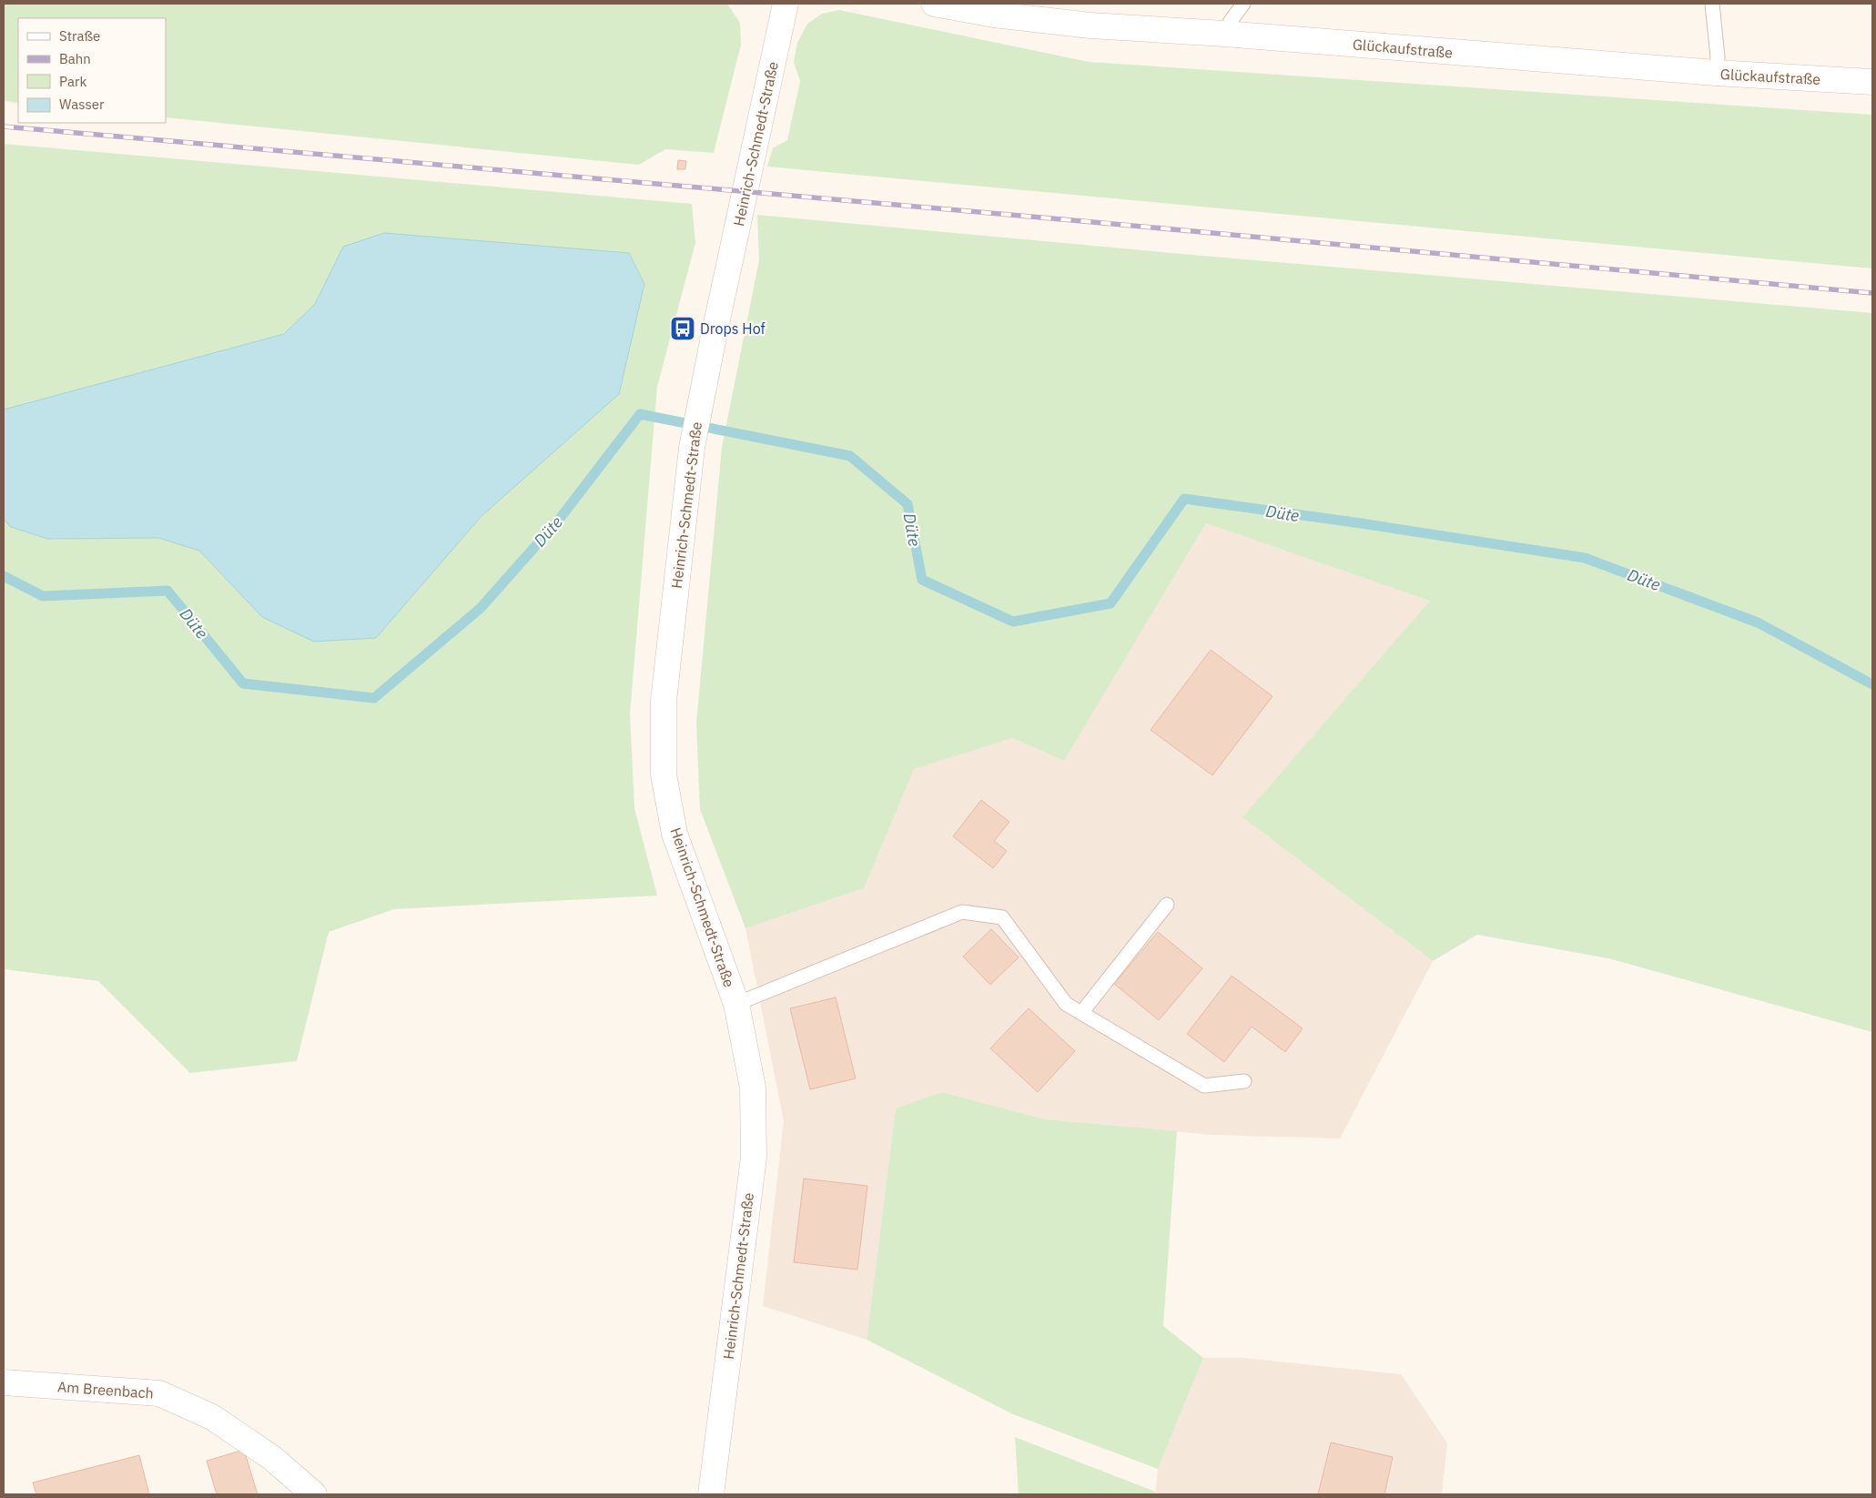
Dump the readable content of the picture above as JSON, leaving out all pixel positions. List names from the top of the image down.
{
  "streets": {
    "street": ["Glückaufstraße", "Heinrich-Schmedt-Straße", "Am Breenbach"]
  },
  "water": ["Düte"],
  "places": {
    "bus stop": ["Drops Hof"]
  },
  "legend": [
    "Straße",
    "Bahn",
    "Park",
    "Wasser"
  ]
}
